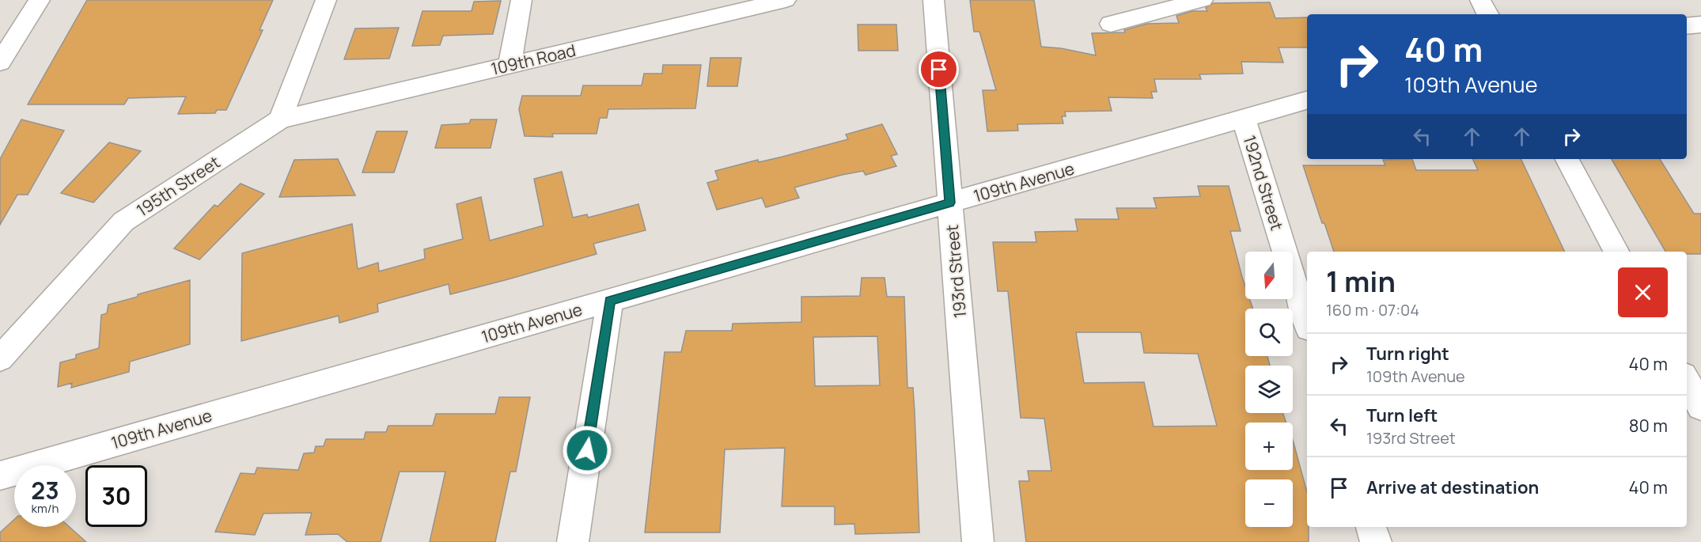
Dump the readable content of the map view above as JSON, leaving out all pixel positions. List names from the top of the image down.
{
  "streets": {
    "street": [
      "109th Road",
      "109th Avenue",
      "192nd Street",
      "195th Street",
      "193rd Street"
    ]
  },
  "crossings": [
    ["109th Road", "195th Street"],
    ["109th Avenue", "192nd Street"],
    ["109th Avenue", "193rd Street"]
  ],
  "north": "bottom",
  "page": {
    "turn": ["40 m", "109th Avenue"],
    "map_buttons": ["+", "−"],
    "heading": ["1 min", "160 m · 07:04"],
    "list": [
      {
        "name": "Turn right",
        "note": "109th Avenue",
        "value": "40 m"
      },
      {
        "name": "Turn left",
        "note": "193rd Street",
        "value": "80 m"
      },
      {
        "name": "Arrive at destination",
        "value": "40 m"
      }
    ],
    "speed": "23 km/h",
    "limit": "30"
  }
}
